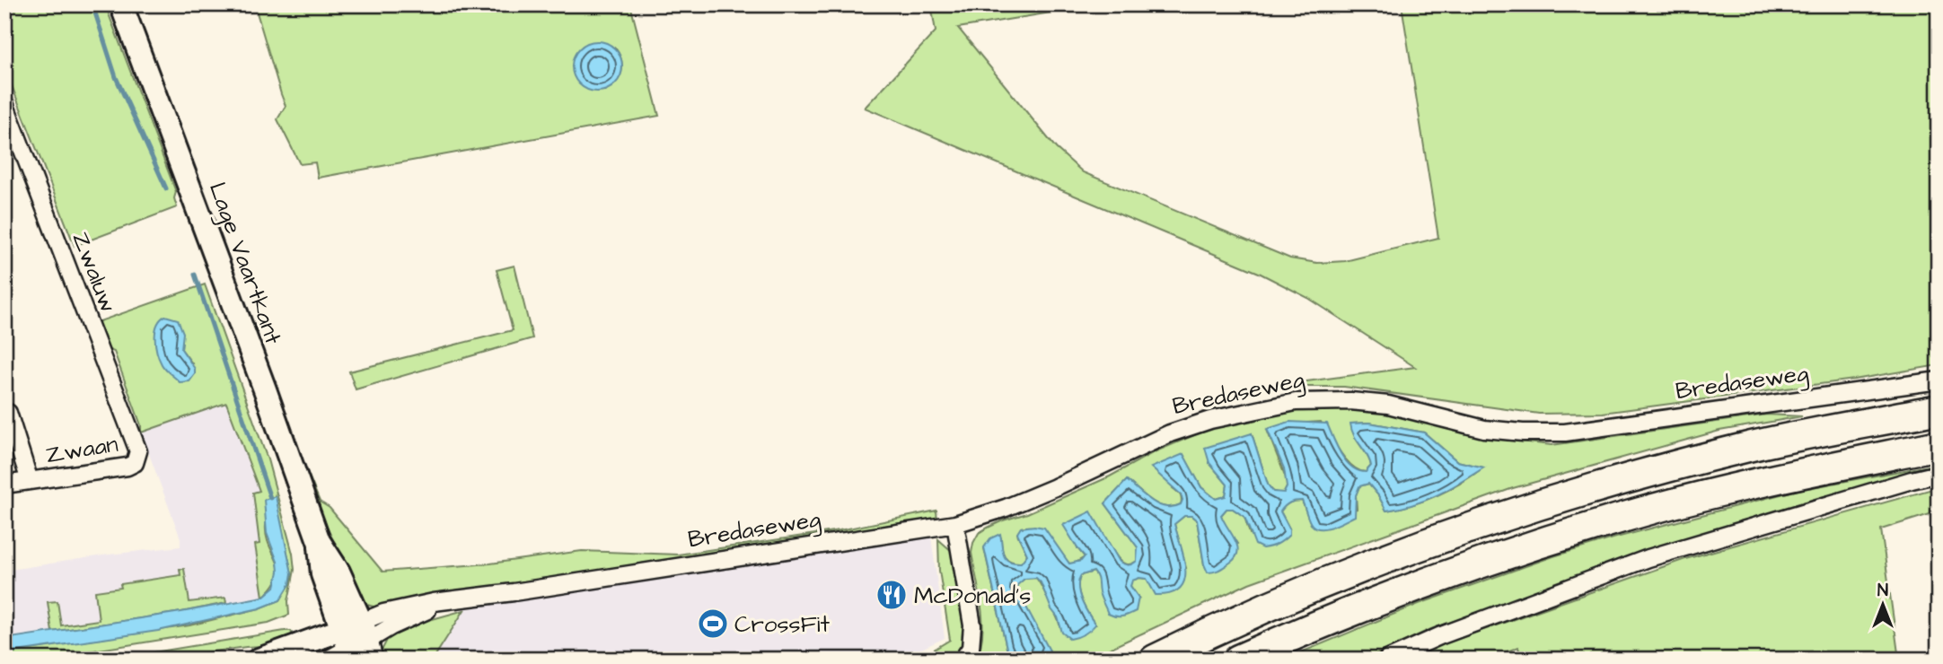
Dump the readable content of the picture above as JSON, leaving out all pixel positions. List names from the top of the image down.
{
  "streets": {
    "street": [
      "Lage Vaartkant",
      "Zwaluw",
      "Bredaseweg",
      "Zwaan"
    ]
  },
  "crossings": [
    ["Lage Vaartkant", "Bredaseweg"],
    ["Zwaluw", "Zwaan"]
  ],
  "places": {
    "restaurant": ["McDonald's"],
    "sports": ["CrossFit"]
  },
  "north": "top"
}
